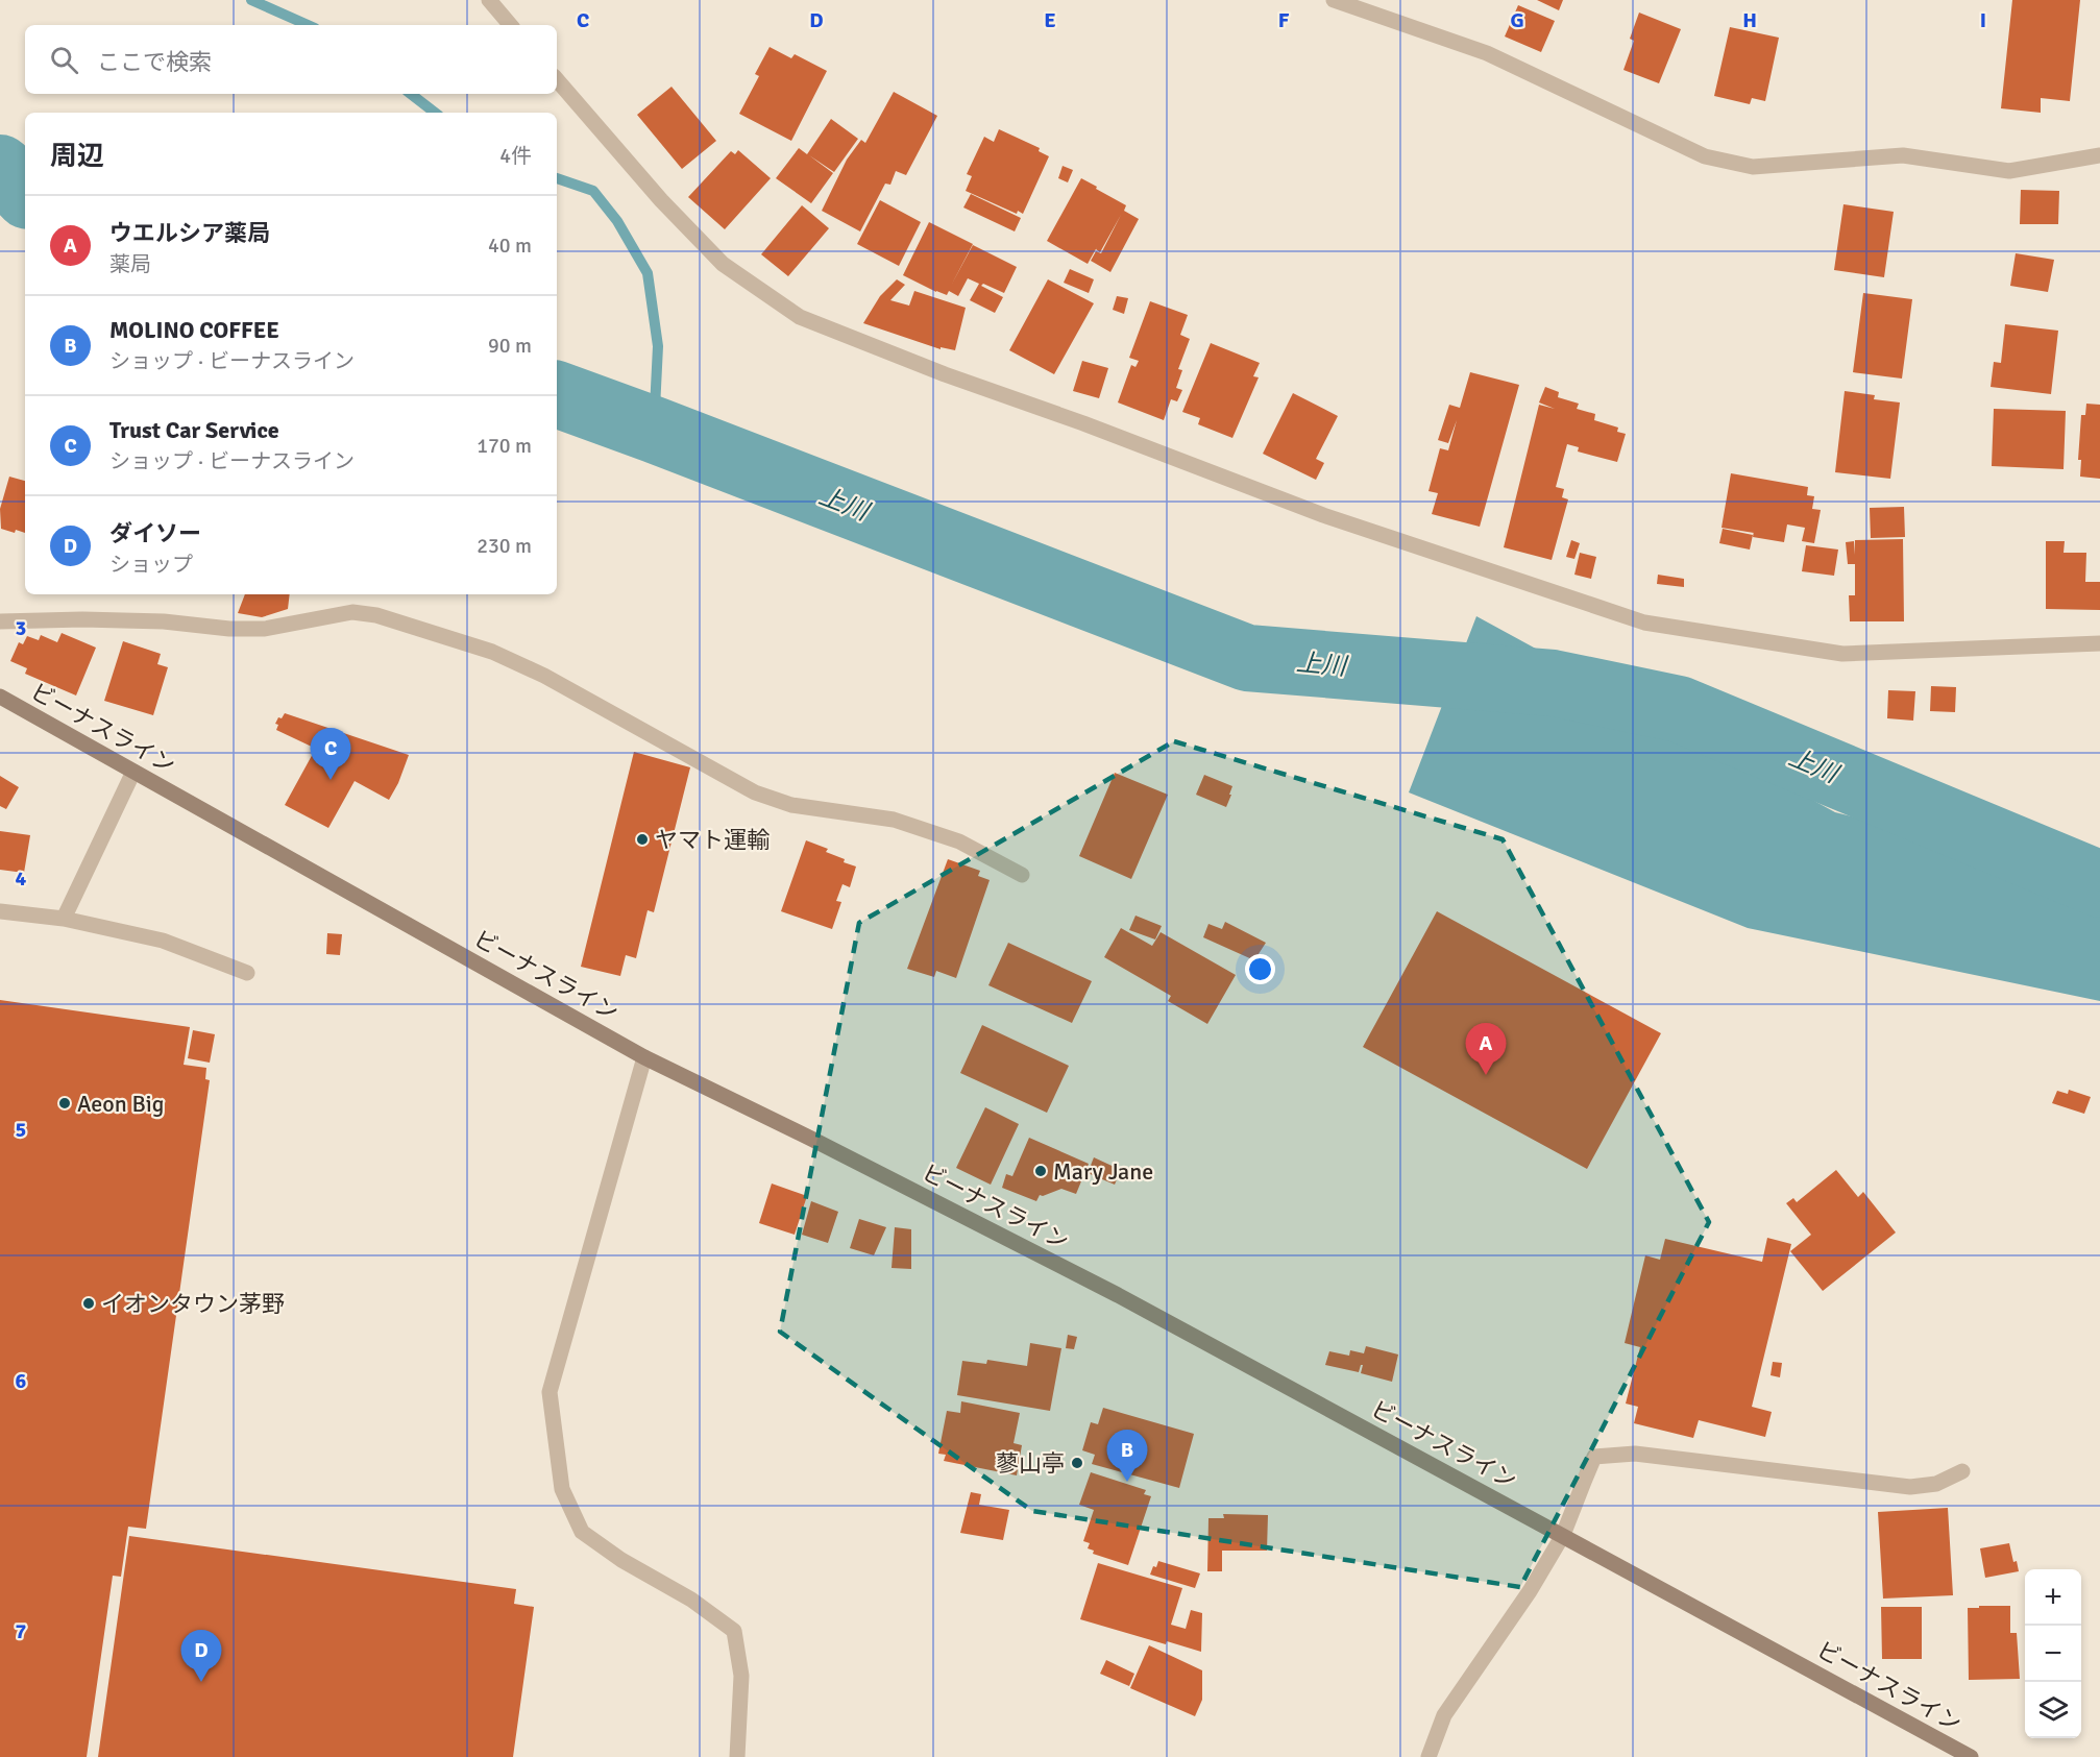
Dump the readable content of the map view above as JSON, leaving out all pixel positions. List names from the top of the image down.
{
  "streets": {
    "main road": ["ビーナスライン"]
  },
  "water": ["上川"],
  "places": [
    "ヤマト運輸",
    "Aeon Big",
    "Mary Jane",
    "イオンタウン茅野",
    "蓼山亭"
  ],
  "page": {
    "search": "ここで検索",
    "heading": ["周辺", "4件"],
    "list": [
      {
        "mark": "A",
        "name": "ウエルシア薬局",
        "note": "薬局",
        "value": "40 m"
      },
      {
        "mark": "B",
        "name": "MOLINO COFFEE",
        "note": "ショップ · ビーナスライン",
        "value": "90 m"
      },
      {
        "mark": "C",
        "name": "Trust Car Service",
        "note": "ショップ · ビーナスライン",
        "value": "170 m"
      },
      {
        "mark": "D",
        "name": "ダイソー",
        "note": "ショップ",
        "value": "230 m"
      }
    ],
    "pins": [
      "C",
      "A",
      "B",
      "D"
    ],
    "map_buttons": ["+", "−"]
  },
  "grid": {
    "columns": [
      "C",
      "D",
      "E",
      "F",
      "G",
      "H",
      "I"
    ],
    "rows": [
      "3",
      "4",
      "5",
      "6",
      "7"
    ]
  }
}
